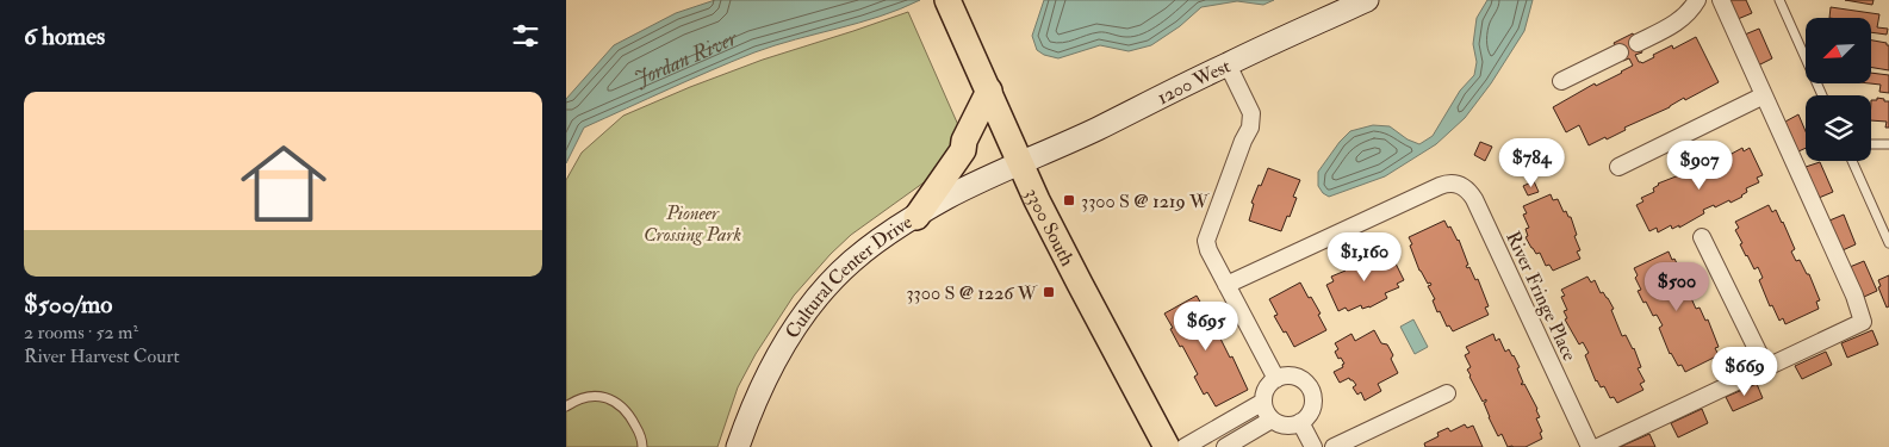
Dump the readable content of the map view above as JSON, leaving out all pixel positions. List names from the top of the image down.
{
  "streets": {
    "main road": ["3300 South"],
    "street": ["1200 West", "Cultural Center Drive", "River Fringe Place"]
  },
  "crossings": [
    ["1200 West", "3300 South"],
    ["1200 West", "Cultural Center Drive"],
    ["3300 South", "Cultural Center Drive"]
  ],
  "water": ["Jordan River"],
  "parks": ["Pioneer Crossing Park"],
  "places": {
    "transit": ["3300 S @ 1219 W", "3300 S @ 1226 W"]
  },
  "north": "bottom left",
  "page": {
    "heading": "6 homes",
    "list": [
      {
        "name": "$500/mo",
        "note": "2 rooms · 52 m² · River Harvest Court"
      }
    ],
    "price": [
      "$784",
      "$907",
      "$1,160",
      "$500",
      "$695",
      "$669"
    ]
  }
}
